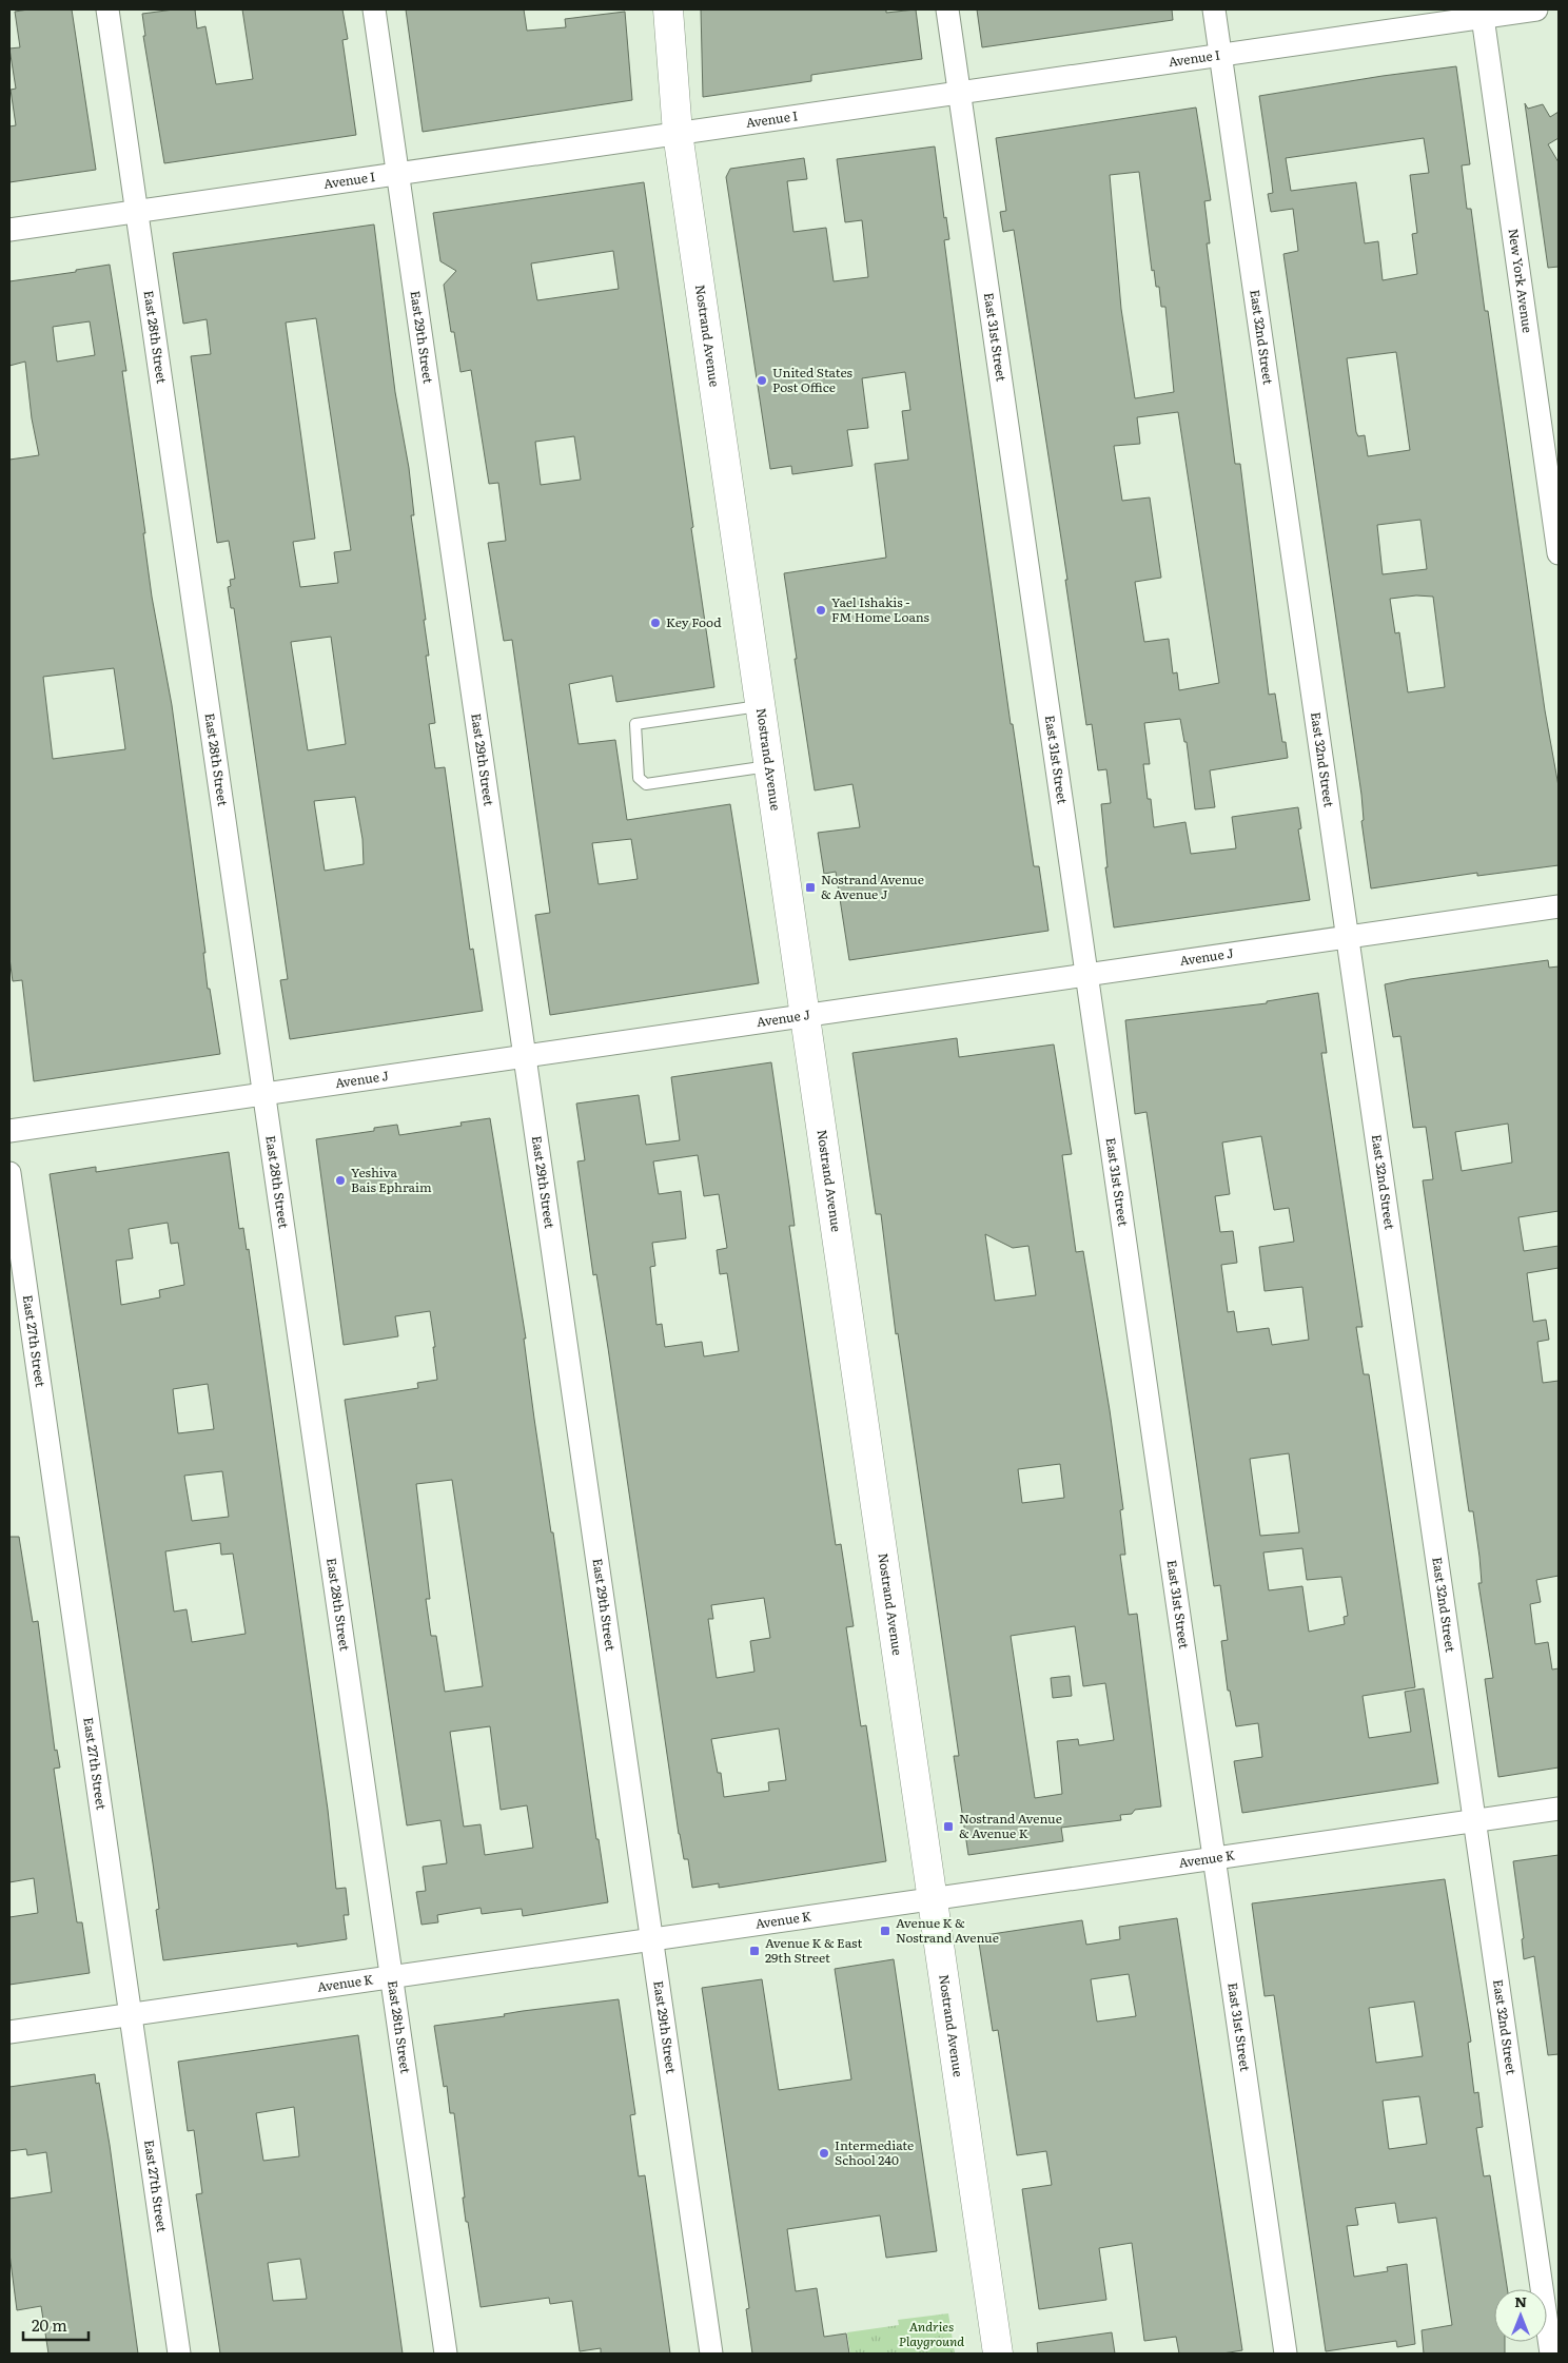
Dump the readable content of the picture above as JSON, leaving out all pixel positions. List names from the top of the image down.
{
  "streets": {
    "main road": ["Nostrand Avenue"],
    "street": [
      "Avenue I",
      "New York Avenue",
      "East 28th Street",
      "East 29th Street",
      "East 31st Street",
      "East 32nd Street",
      "Avenue J",
      "East 27th Street",
      "Avenue K"
    ]
  },
  "crossings": [
    ["Avenue I", "New York Avenue"],
    ["Avenue I", "East 28th Street"],
    ["Avenue I", "East 29th Street"],
    ["Avenue I", "East 31st Street"],
    ["Avenue I", "East 32nd Street"],
    ["Avenue I", "Nostrand Avenue"],
    ["East 28th Street", "Avenue J"],
    ["East 28th Street", "Avenue K"],
    ["East 29th Street", "Avenue J"],
    ["East 29th Street", "Avenue K"],
    ["East 31st Street", "Avenue J"],
    ["East 31st Street", "Avenue K"],
    ["East 32nd Street", "Avenue J"],
    ["East 32nd Street", "Avenue K"],
    ["Nostrand Avenue", "Avenue J"],
    ["Nostrand Avenue", "Avenue K"],
    ["East 27th Street", "Avenue K"]
  ],
  "parks": ["Andries Playground"],
  "places": {
    "other": [
      "United States Post Office",
      "Yael Ishakis - FM Home Loans",
      "Key Food",
      "Yeshiva Bais Ephraim",
      "Intermediate School 240"
    ],
    "transit": [
      "Nostrand Avenue & Avenue J",
      "Nostrand Avenue & Avenue K",
      "Avenue K & Nostrand Avenue",
      "Avenue K & East 29th Street"
    ]
  },
  "scale_bar": "20 m",
  "north": "top"
}
